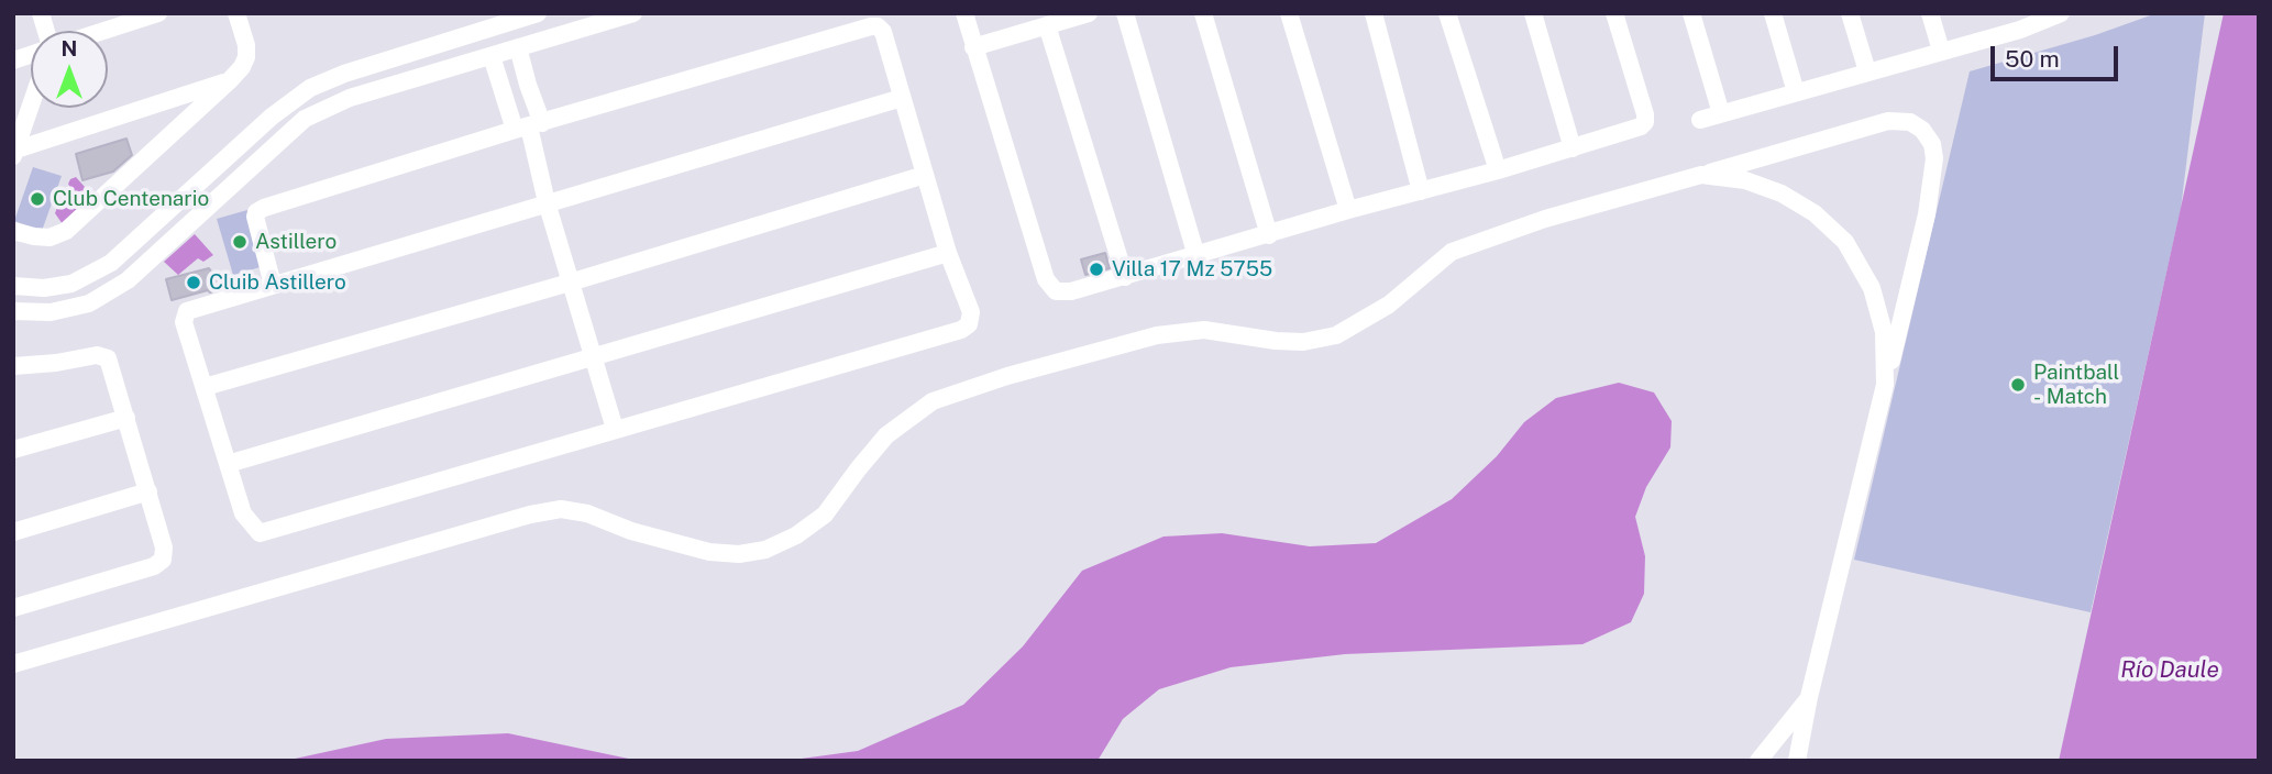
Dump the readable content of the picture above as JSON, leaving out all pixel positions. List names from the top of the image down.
{
  "water": ["Río Daule"],
  "places": [
    "Club Centenario",
    "Astillero",
    "Villa 17 Mz 5755",
    "Cluib Astillero",
    "Paintball - Match"
  ],
  "scale_bar": "50 m",
  "north": "top"
}
